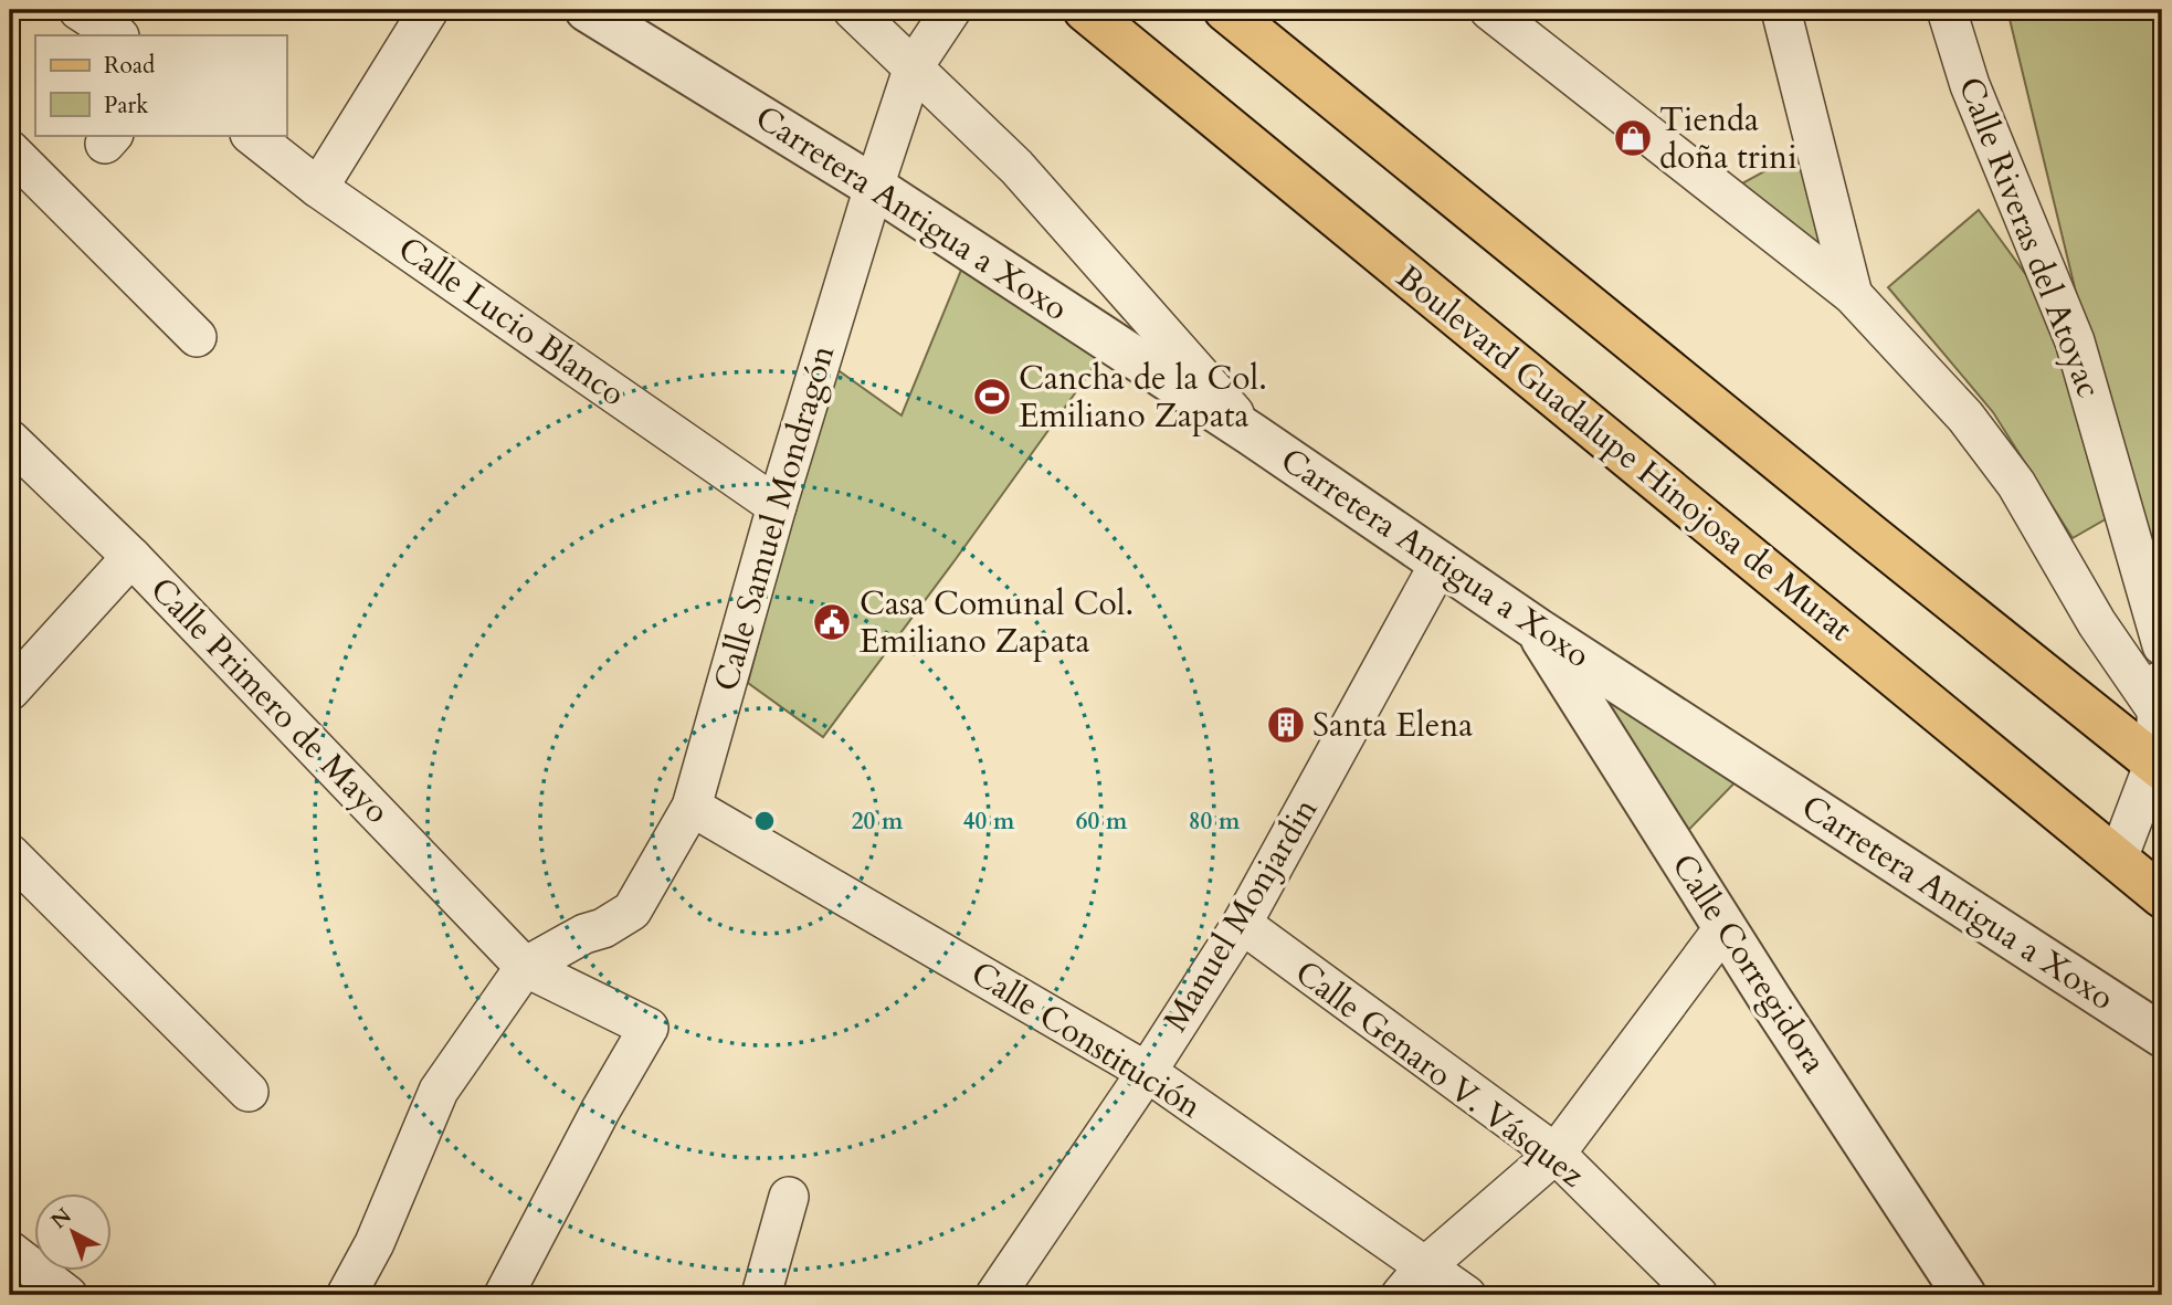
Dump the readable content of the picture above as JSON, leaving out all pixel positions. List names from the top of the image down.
{
  "streets": {
    "main road": ["Boulevard Guadalupe Hinojosa de Murat"],
    "street": [
      "Carretera Antigua a Xoxo",
      "Calle Riveras del Atoyac",
      "Calle Lucio Blanco",
      "Calle Samuel Mondragón",
      "Calle Primero de Mayo",
      "Manuel Monjardin",
      "Calle Corregidora",
      "Calle Constitución",
      "Calle Genaro V. Vásquez"
    ]
  },
  "crossings": [
    ["Carretera Antigua a Xoxo", "Calle Samuel Mondragón"],
    ["Carretera Antigua a Xoxo", "Manuel Monjardin"],
    ["Carretera Antigua a Xoxo", "Calle Corregidora"],
    ["Calle Riveras del Atoyac", "Boulevard Guadalupe Hinojosa de Murat"],
    ["Calle Lucio Blanco", "Calle Samuel Mondragón"],
    ["Calle Samuel Mondragón", "Calle Primero de Mayo"],
    ["Calle Samuel Mondragón", "Calle Constitución"],
    ["Manuel Monjardin", "Calle Constitución"],
    ["Manuel Monjardin", "Calle Genaro V. Vásquez"]
  ],
  "places": {
    "shop": ["Tienda doña trini"],
    "sports": ["Cancha de la Col. Emiliano Zapata"],
    "public building": ["Casa Comunal Col. Emiliano Zapata"],
    "building": ["Santa Elena"]
  },
  "legend": ["Road", "Park"],
  "north": "top left",
  "rings": [
    "20 m",
    "40 m",
    "60 m",
    "80 m"
  ]
}
